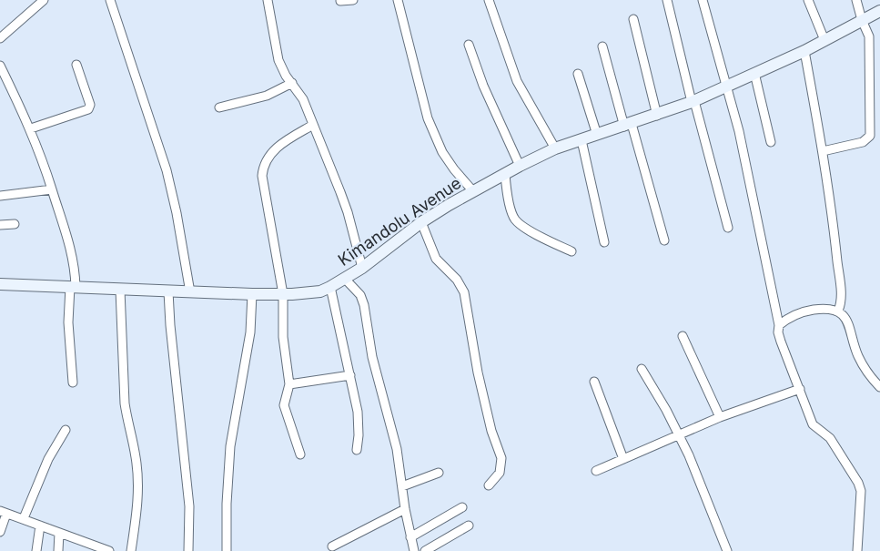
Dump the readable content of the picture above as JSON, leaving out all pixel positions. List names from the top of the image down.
{
  "streets": {
    "street": ["Kimandolu Avenue"]
  }
}
